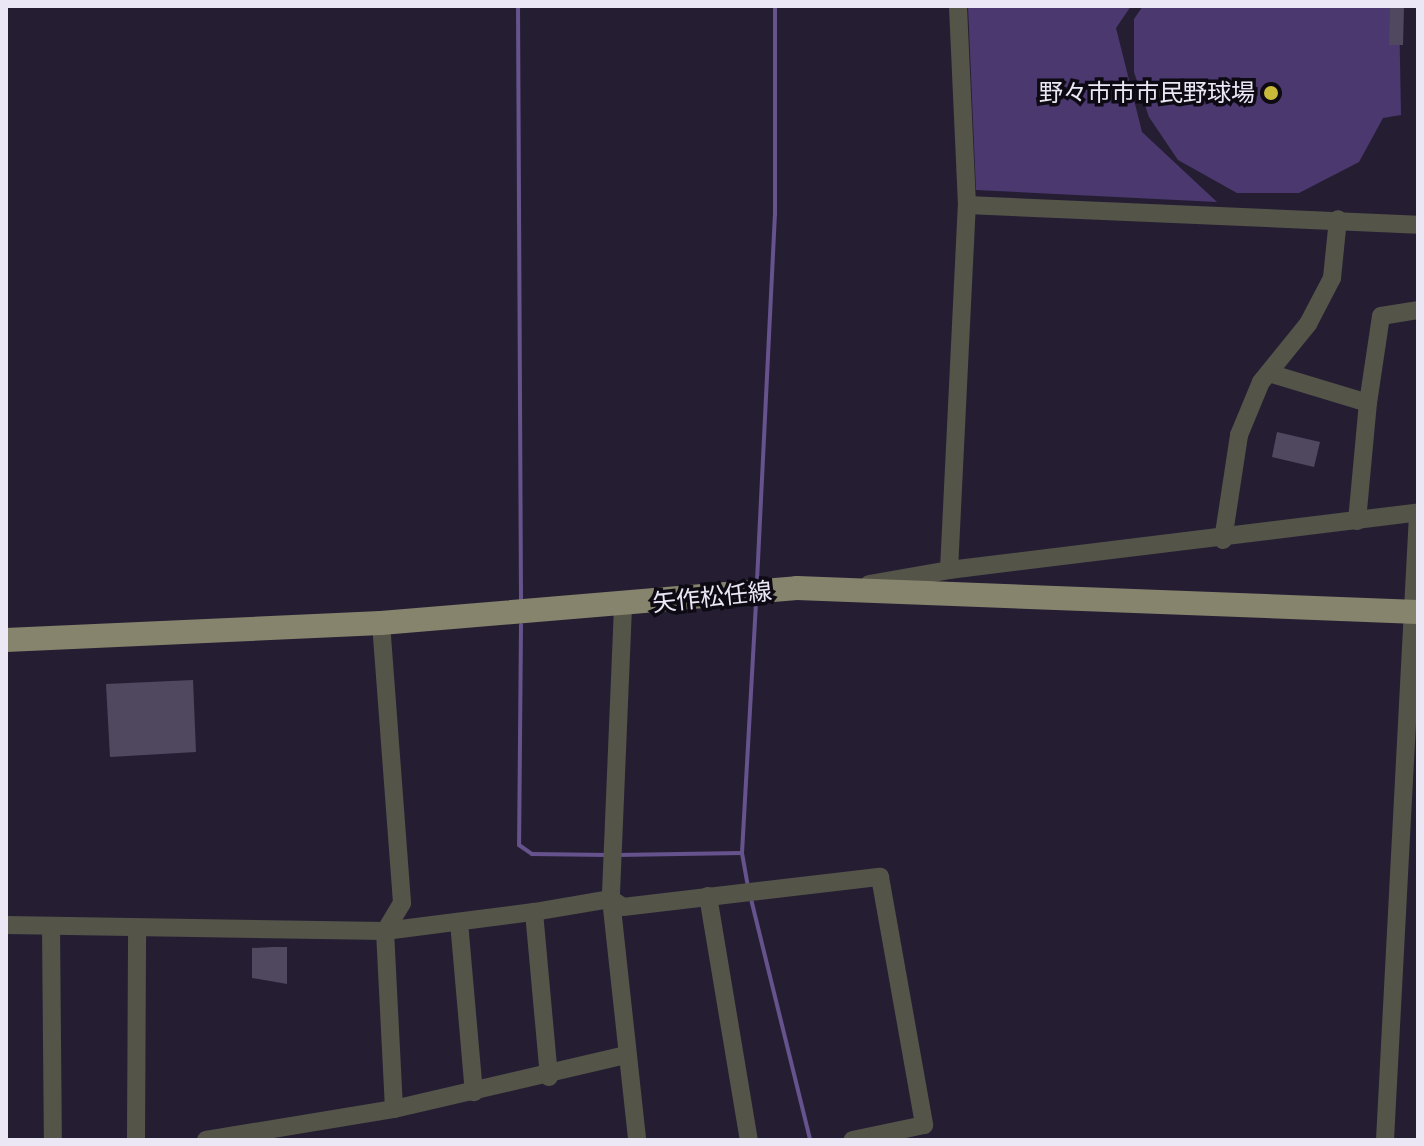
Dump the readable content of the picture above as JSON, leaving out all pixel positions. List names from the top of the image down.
{
  "streets": {
    "main road": ["矢作松任線"]
  },
  "places": ["野々市市市民野球場"]
}
